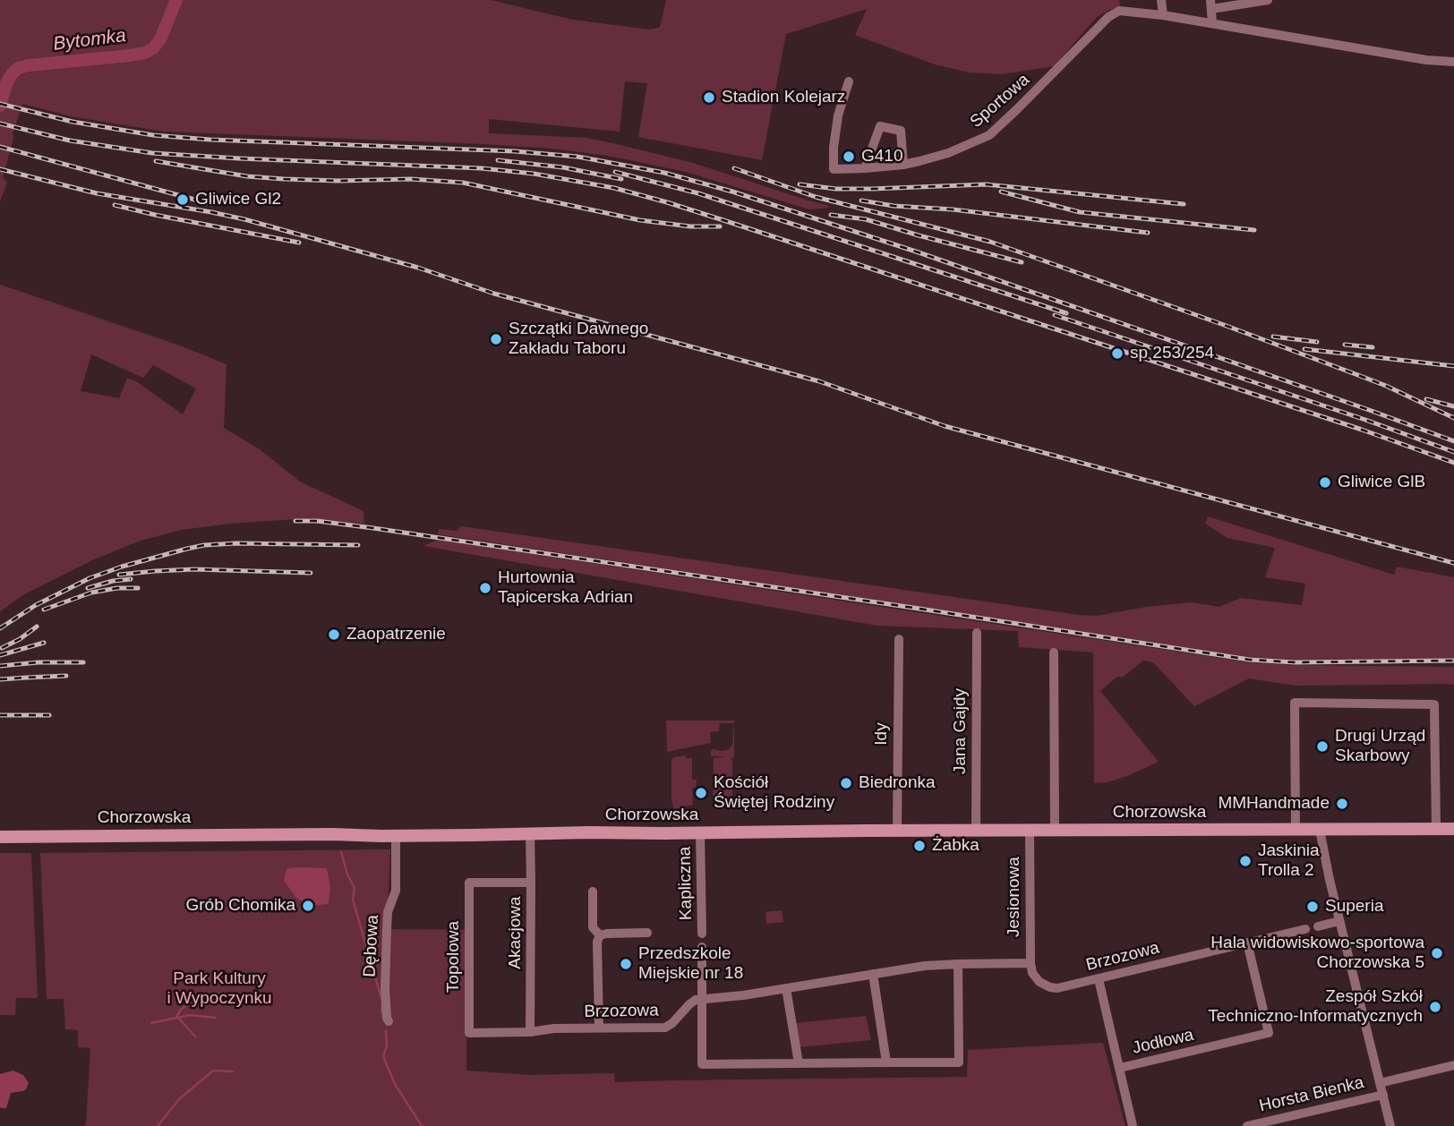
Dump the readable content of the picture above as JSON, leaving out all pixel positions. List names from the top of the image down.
{
  "streets": {
    "main road": ["Chorzowska"],
    "street": [
      "Sportowa",
      "Jana Gajdy",
      "Idy",
      "Kapliczna",
      "Jesionowa",
      "Akacjowa",
      "Dębowa",
      "Topolowa",
      "Brzozowa",
      "Jodłowa",
      "Horsta Bienka"
    ]
  },
  "crossings": [
    ["Jana Gajdy", "Chorzowska"],
    ["Idy", "Chorzowska"],
    ["Chorzowska", "Kapliczna"],
    ["Chorzowska", "Jesionowa"],
    ["Chorzowska", "Akacjowa"],
    ["Chorzowska", "Dębowa"],
    ["Jesionowa", "Brzozowa"],
    ["Akacjowa", "Topolowa"],
    ["Akacjowa", "Brzozowa"],
    ["Topolowa", "Brzozowa"],
    ["Brzozowa", "Jodłowa"]
  ],
  "water": ["Bytomka"],
  "parks": ["Park Kultury i Wypoczynku"],
  "places": [
    "Stadion Kolejarz",
    "G410",
    "Gliwice Gl2",
    "Szczątki Dawnego Zakładu Taboru",
    "sp 253/254",
    "Gliwice GlB",
    "Hurtownia Tapicerska Adrian",
    "Zaopatrzenie",
    "Drugi Urząd Skarbowy",
    "Biedronka",
    "Kościół Świętej Rodziny",
    "MMHandmade",
    "Żabka",
    "Jaskinia Trolla 2",
    "Grób Chomika",
    "Superia",
    "Hala widowiskowo-sportowa Chorzowska 5",
    "Przedszkole Miejskie nr 18",
    "Zespół Szkół Techniczno-Informatycznych"
  ]
}
